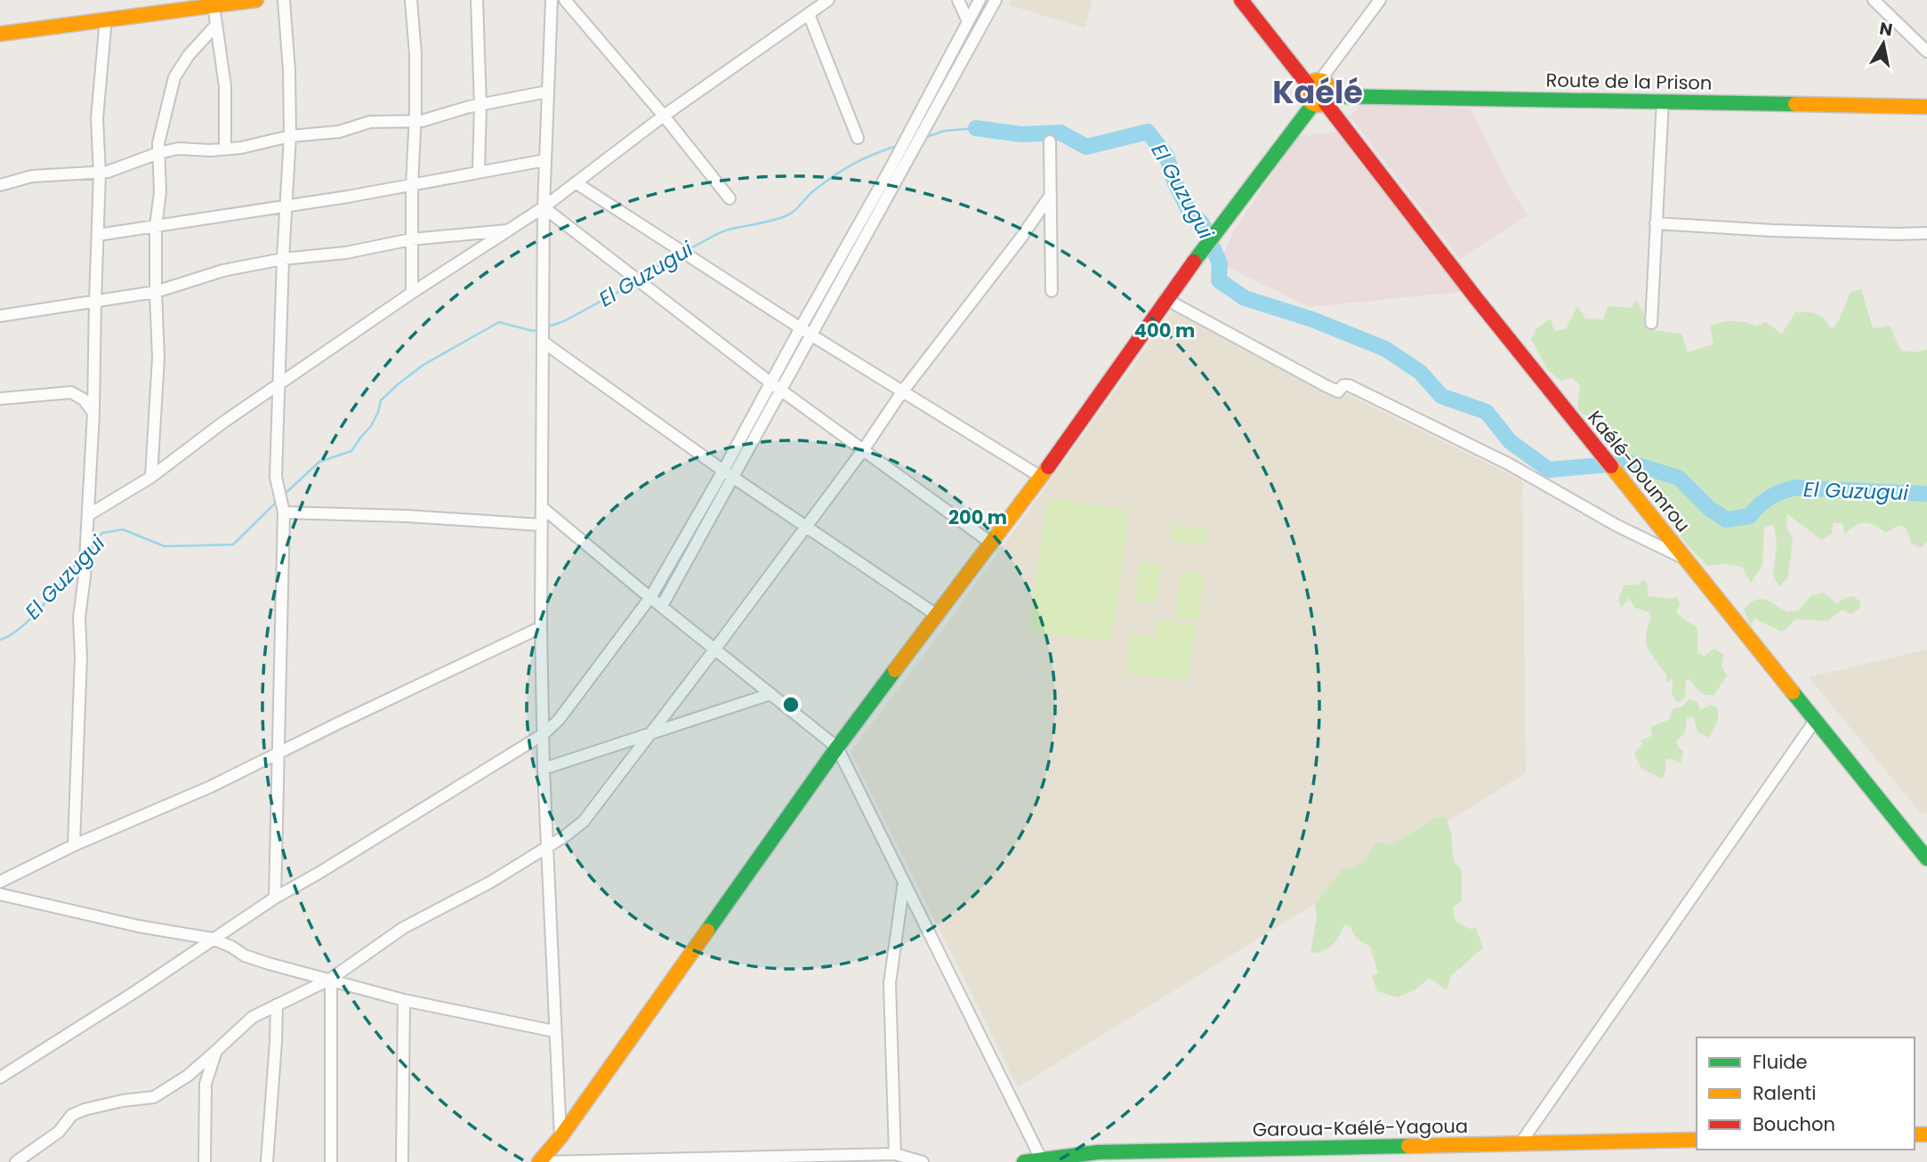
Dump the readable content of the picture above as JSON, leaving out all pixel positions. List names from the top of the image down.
{
  "streets": {
    "main road": ["Route de la Prison", "Kaélé-Doumrou", "Garoua-Kaélé-Yagoua"]
  },
  "crossings": [
    ["Route de la Prison", "Kaélé-Doumrou"]
  ],
  "districts": ["Kaélé"],
  "water": ["El Guzugui"],
  "legend": ["Fluide", "Ralenti", "Bouchon"],
  "north": "top",
  "rings": ["400 m", "200 m"]
}
